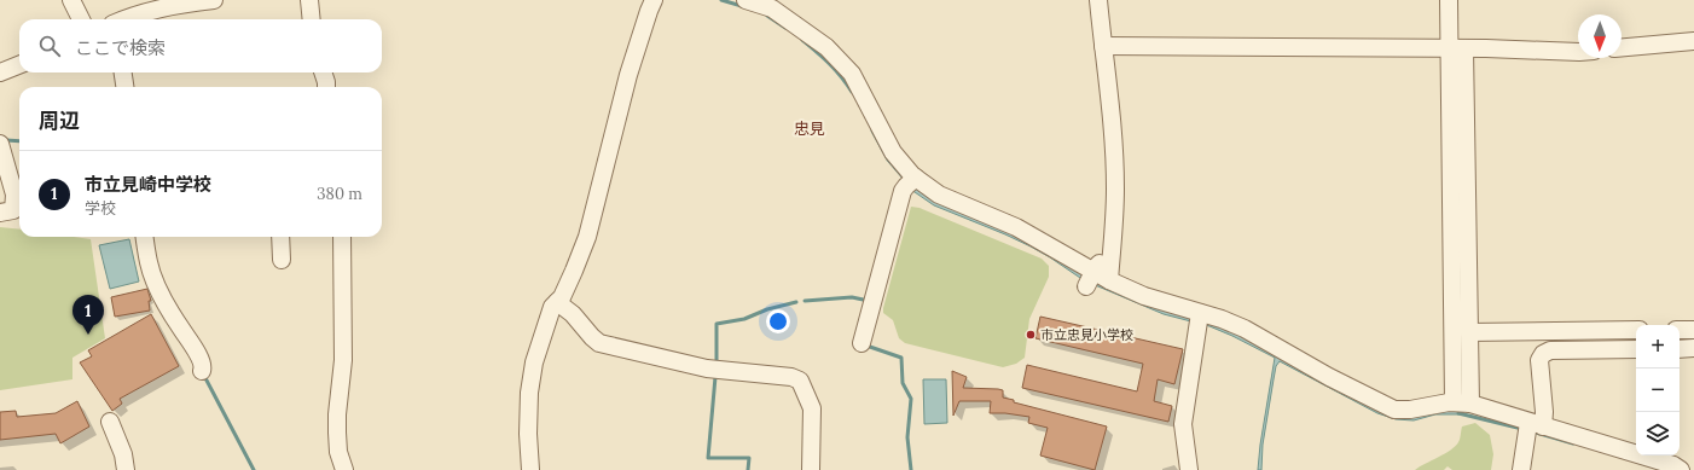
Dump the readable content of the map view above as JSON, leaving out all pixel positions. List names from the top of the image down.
{
  "districts": ["忠見"],
  "places": ["市立忠見小学校"],
  "north": "bottom",
  "page": {
    "search": "ここで検索",
    "heading": "周辺",
    "list": [
      {
        "mark": "1",
        "name": "市立見崎中学校",
        "note": "学校",
        "value": "380 m"
      }
    ],
    "pins": "1",
    "map_buttons": ["+", "−"]
  }
}
